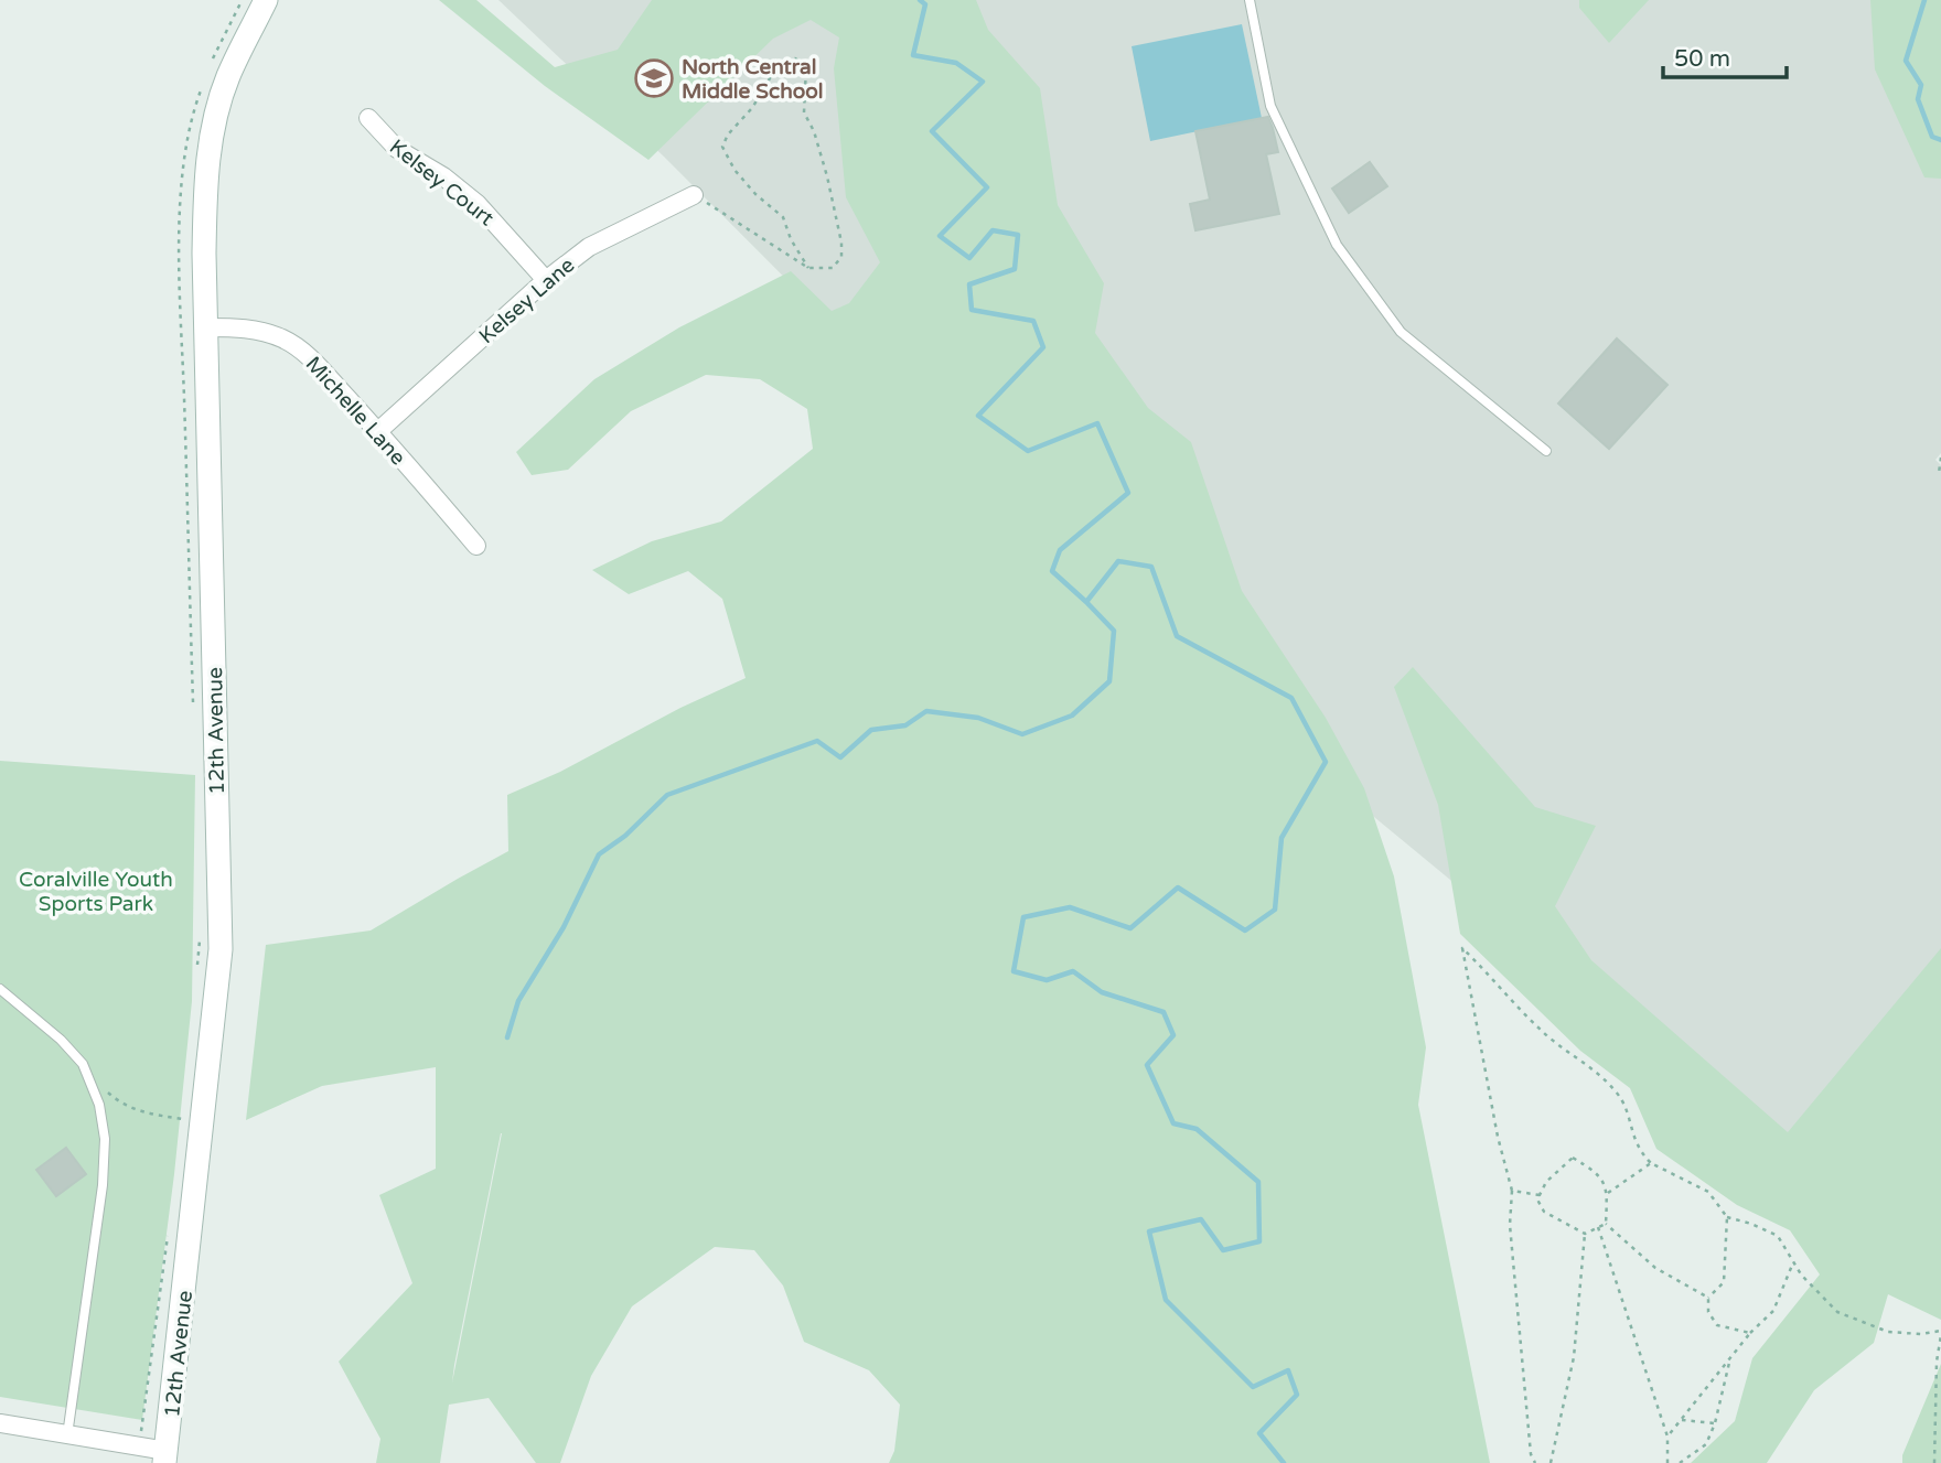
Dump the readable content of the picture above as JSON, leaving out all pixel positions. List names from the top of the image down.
{
  "streets": {
    "street": [
      "Kelsey Court",
      "Kelsey Lane",
      "Michelle Lane",
      "12th Avenue"
    ]
  },
  "crossings": [
    ["Kelsey Court", "Kelsey Lane"],
    ["Kelsey Lane", "Michelle Lane"],
    ["Michelle Lane", "12th Avenue"]
  ],
  "parks": ["Coralville Youth Sports Park"],
  "places": {
    "school or university": ["North Central Middle School"]
  },
  "scale_bar": "50 m"
}
